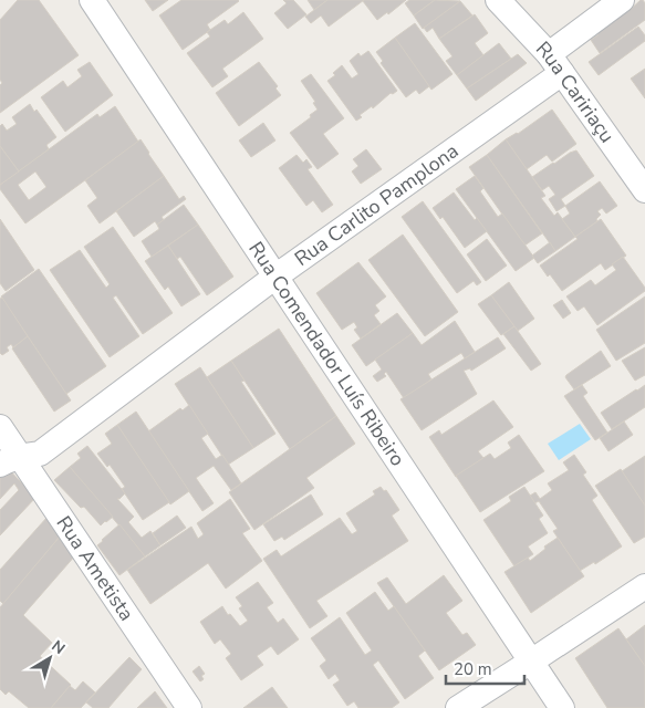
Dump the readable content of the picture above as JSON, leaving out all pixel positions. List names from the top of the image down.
{
  "streets": {
    "street": [
      "Rua Caririaçu",
      "Rua Carlito Pamplona",
      "Rua Comendador Luís Ribeiro",
      "Rua Ametista"
    ]
  },
  "crossings": [
    ["Rua Caririaçu", "Rua Carlito Pamplona"],
    ["Rua Carlito Pamplona", "Rua Comendador Luís Ribeiro"],
    ["Rua Carlito Pamplona", "Rua Ametista"]
  ],
  "scale_bar": "20 m",
  "north": "top right"
}
